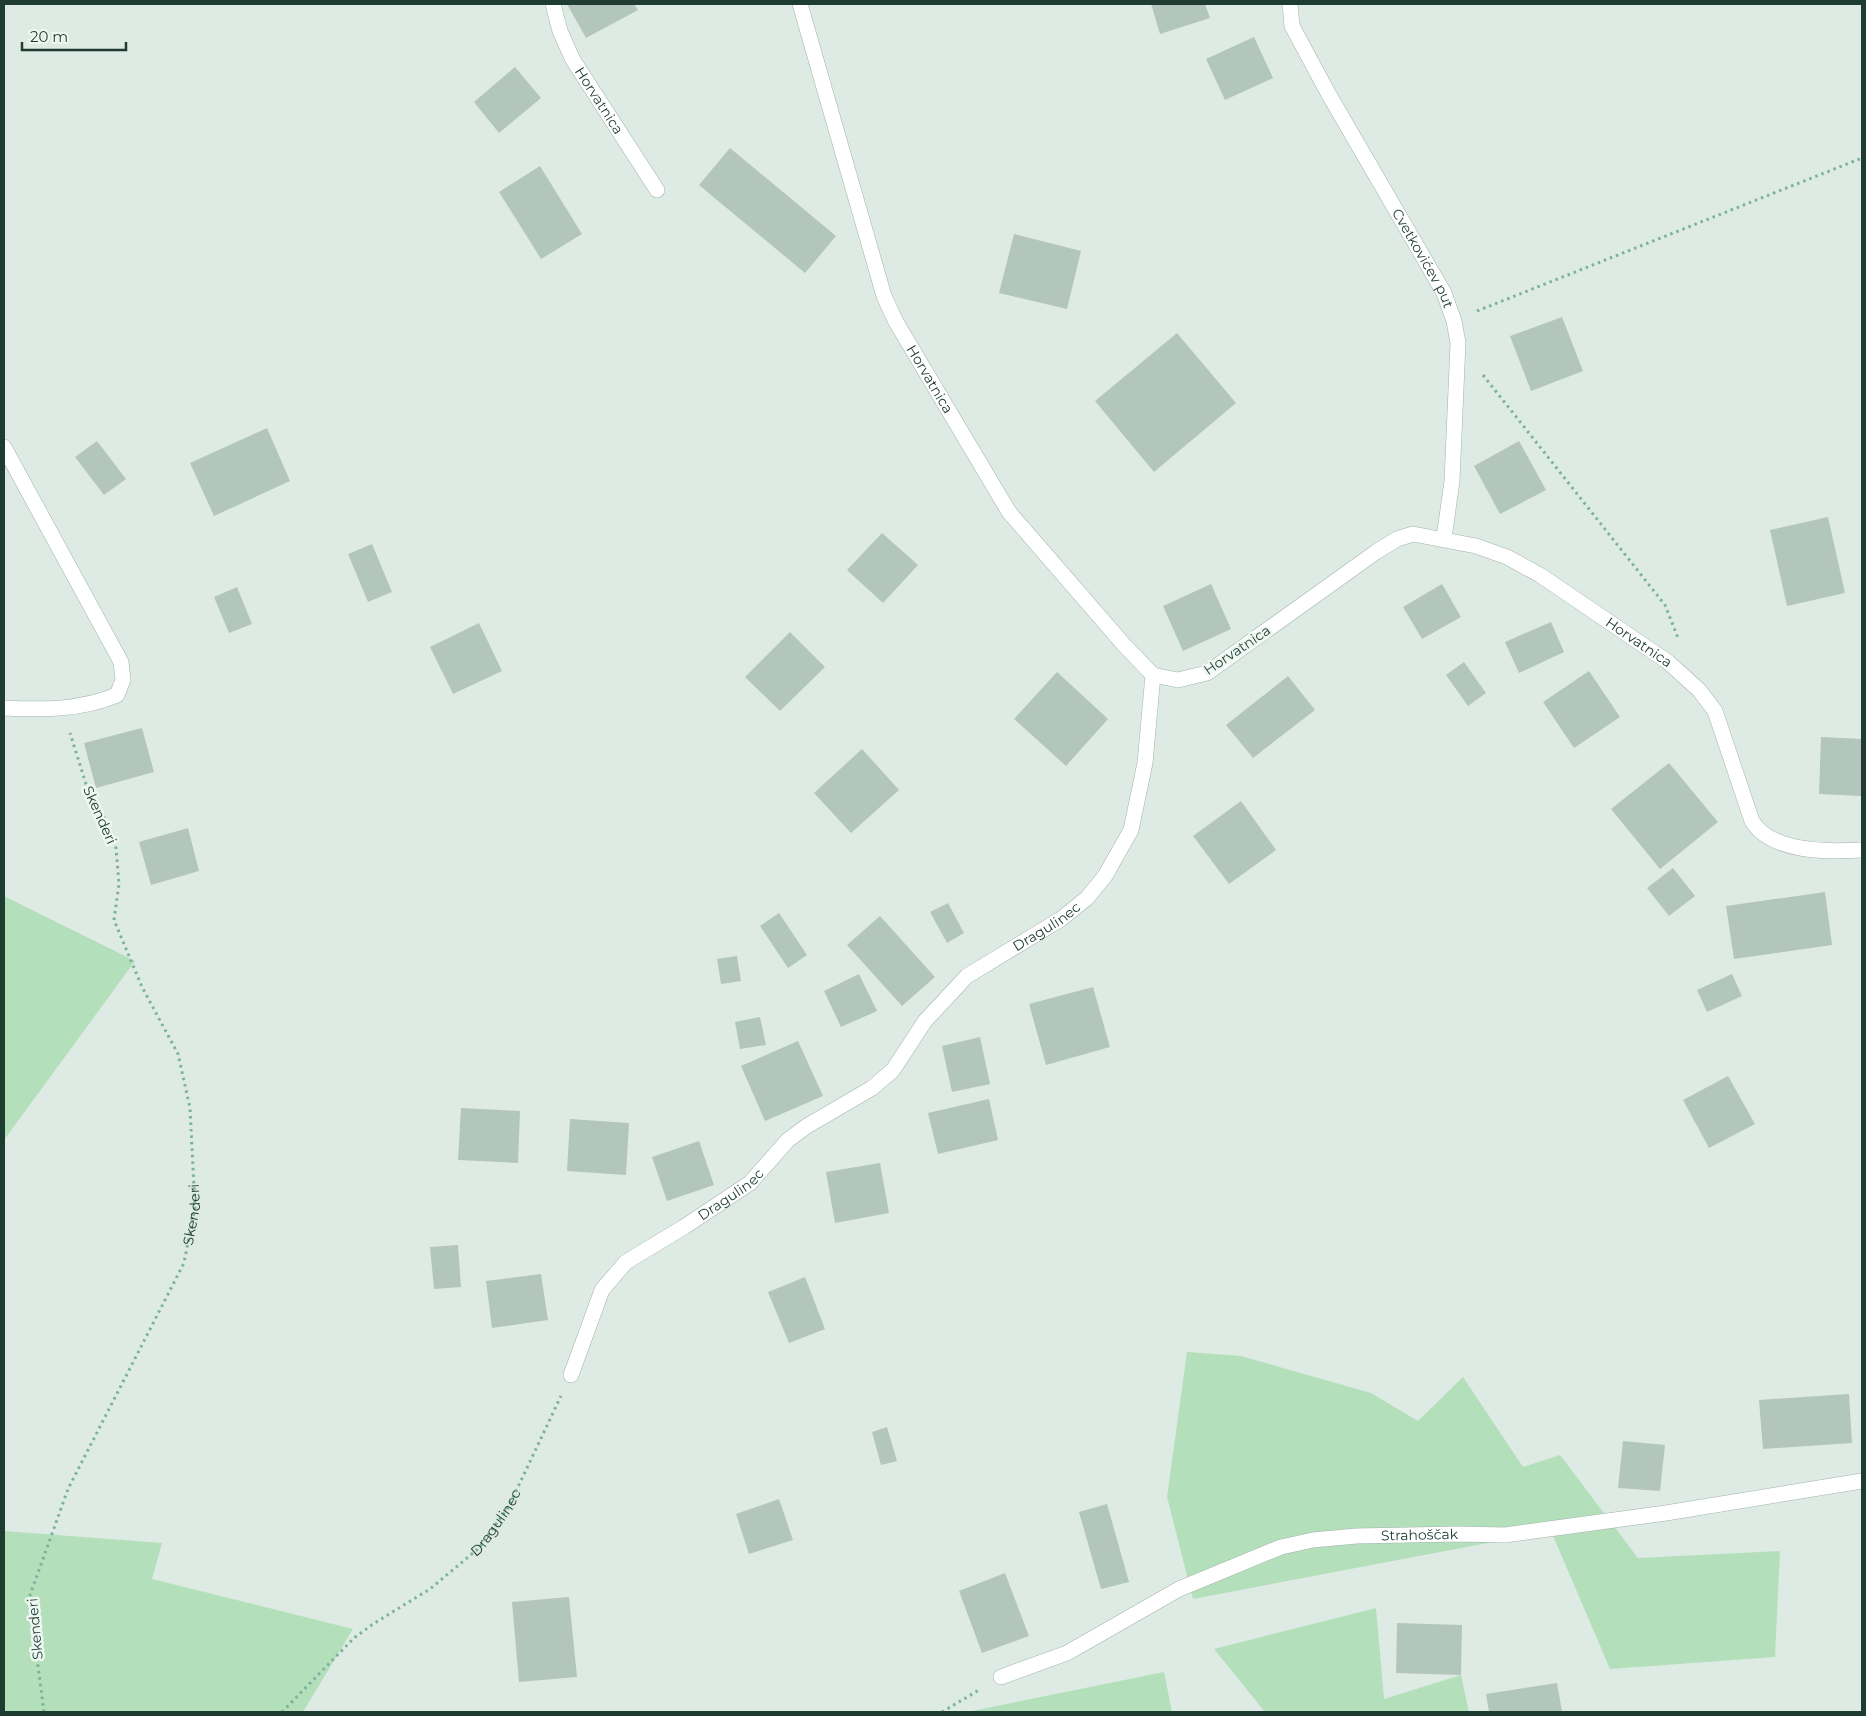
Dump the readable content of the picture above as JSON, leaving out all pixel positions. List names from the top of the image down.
{
  "streets": {
    "street": [
      "Horvatnica",
      "Cvetkovićev put",
      "Dragulinec",
      "Strahoščak"
    ],
    "path": ["Skenderi"]
  },
  "crossings": [
    ["Horvatnica", "Cvetkovićev put"],
    ["Horvatnica", "Dragulinec"]
  ],
  "scale_bar": "20 m"
}
